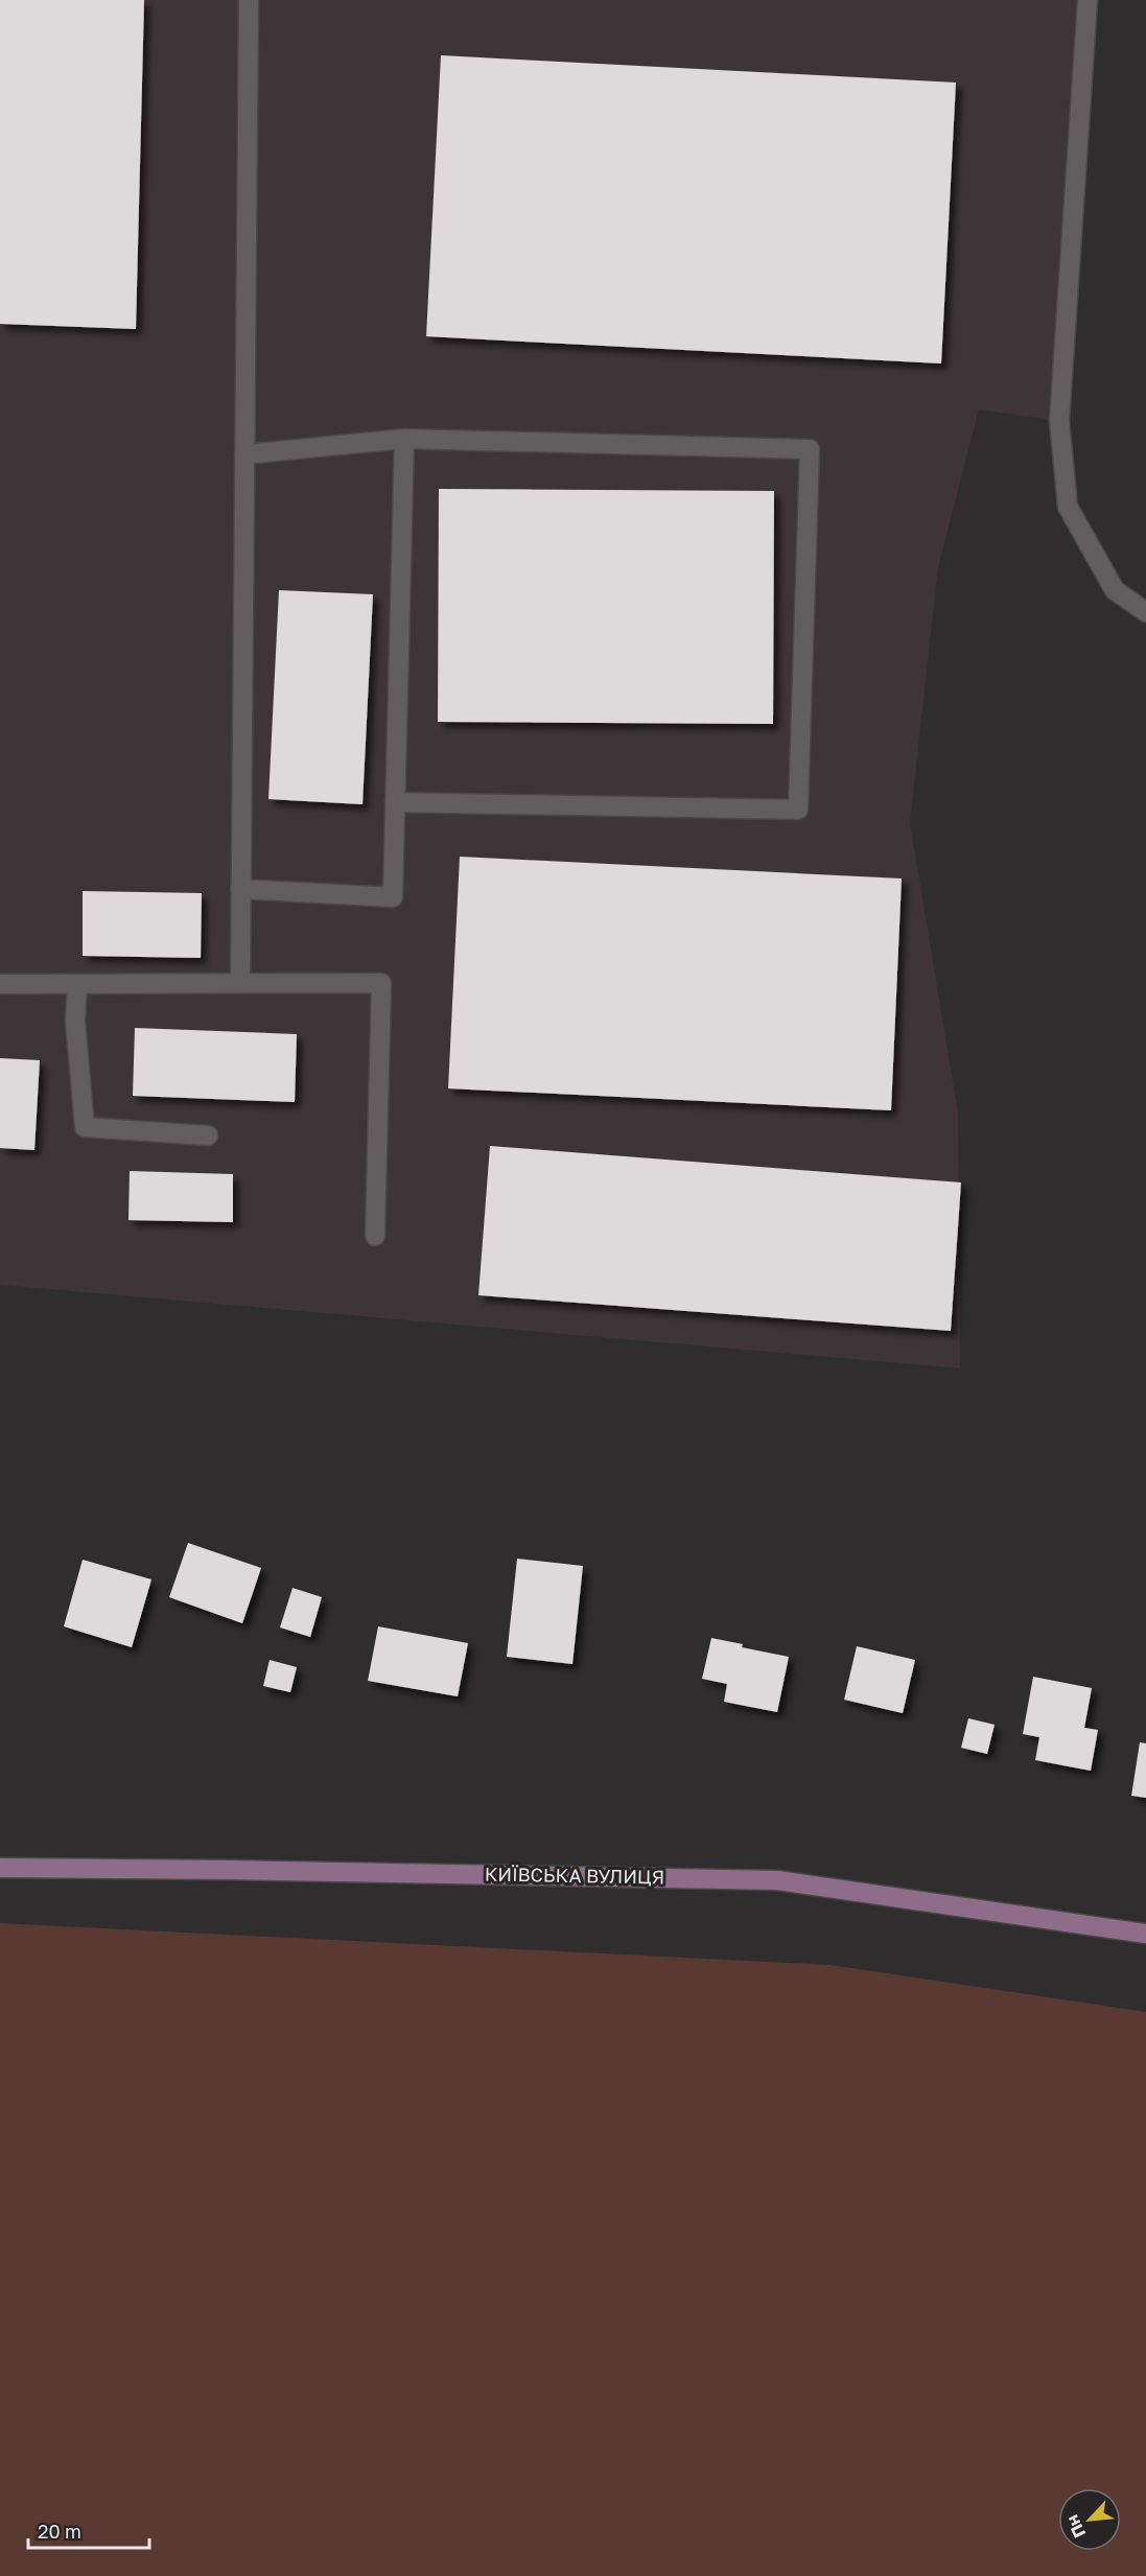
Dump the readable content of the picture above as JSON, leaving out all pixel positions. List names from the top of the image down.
{
  "streets": {
    "main road": ["КИЇВСЬКА ВУЛИЦЯ"]
  },
  "scale_bar": "20 m",
  "north": "bottom left"
}
